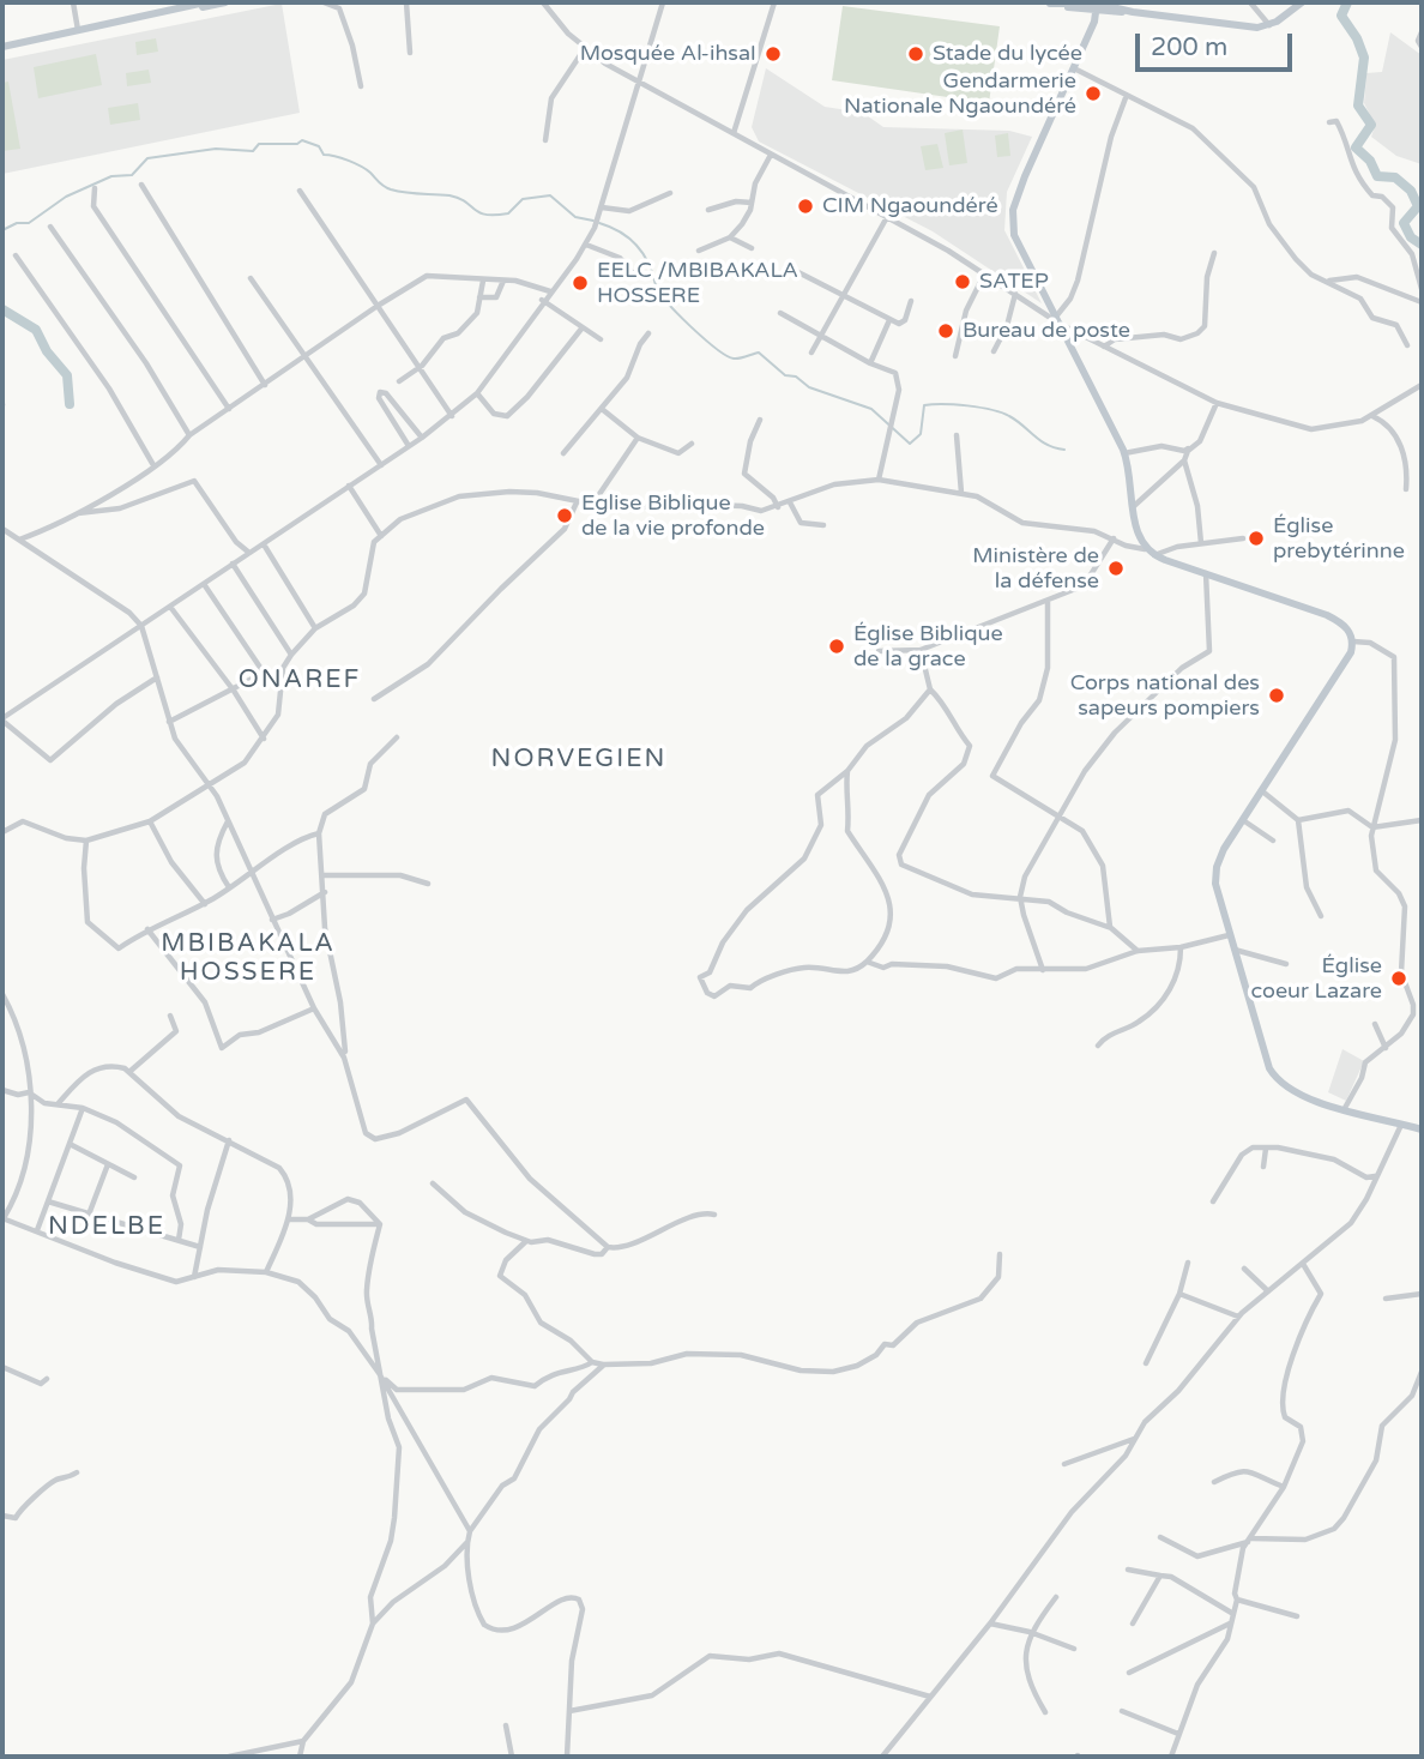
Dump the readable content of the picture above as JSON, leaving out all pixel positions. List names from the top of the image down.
{
  "districts": [
    "ONAREF",
    "NORVEGIEN",
    "MBIBAKALA HOSSERE",
    "NDELBE"
  ],
  "places": [
    "Mosquée Al-ihsaI",
    "Stade du lycée",
    "Gendarmerie Nationale Ngaoundéré",
    "CIM Ngaoundéré",
    "SATEP",
    "EELC /MBIBAKALA HOSSERE",
    "Bureau de poste",
    "Eglise Biblique de la vie profonde",
    "Église prebytérinne",
    "Ministère de la défense",
    "Église Biblique de la grace",
    "Corps national des sapeurs pompiers",
    "Église coeur Lazare"
  ],
  "scale_bar": "200 m"
}
